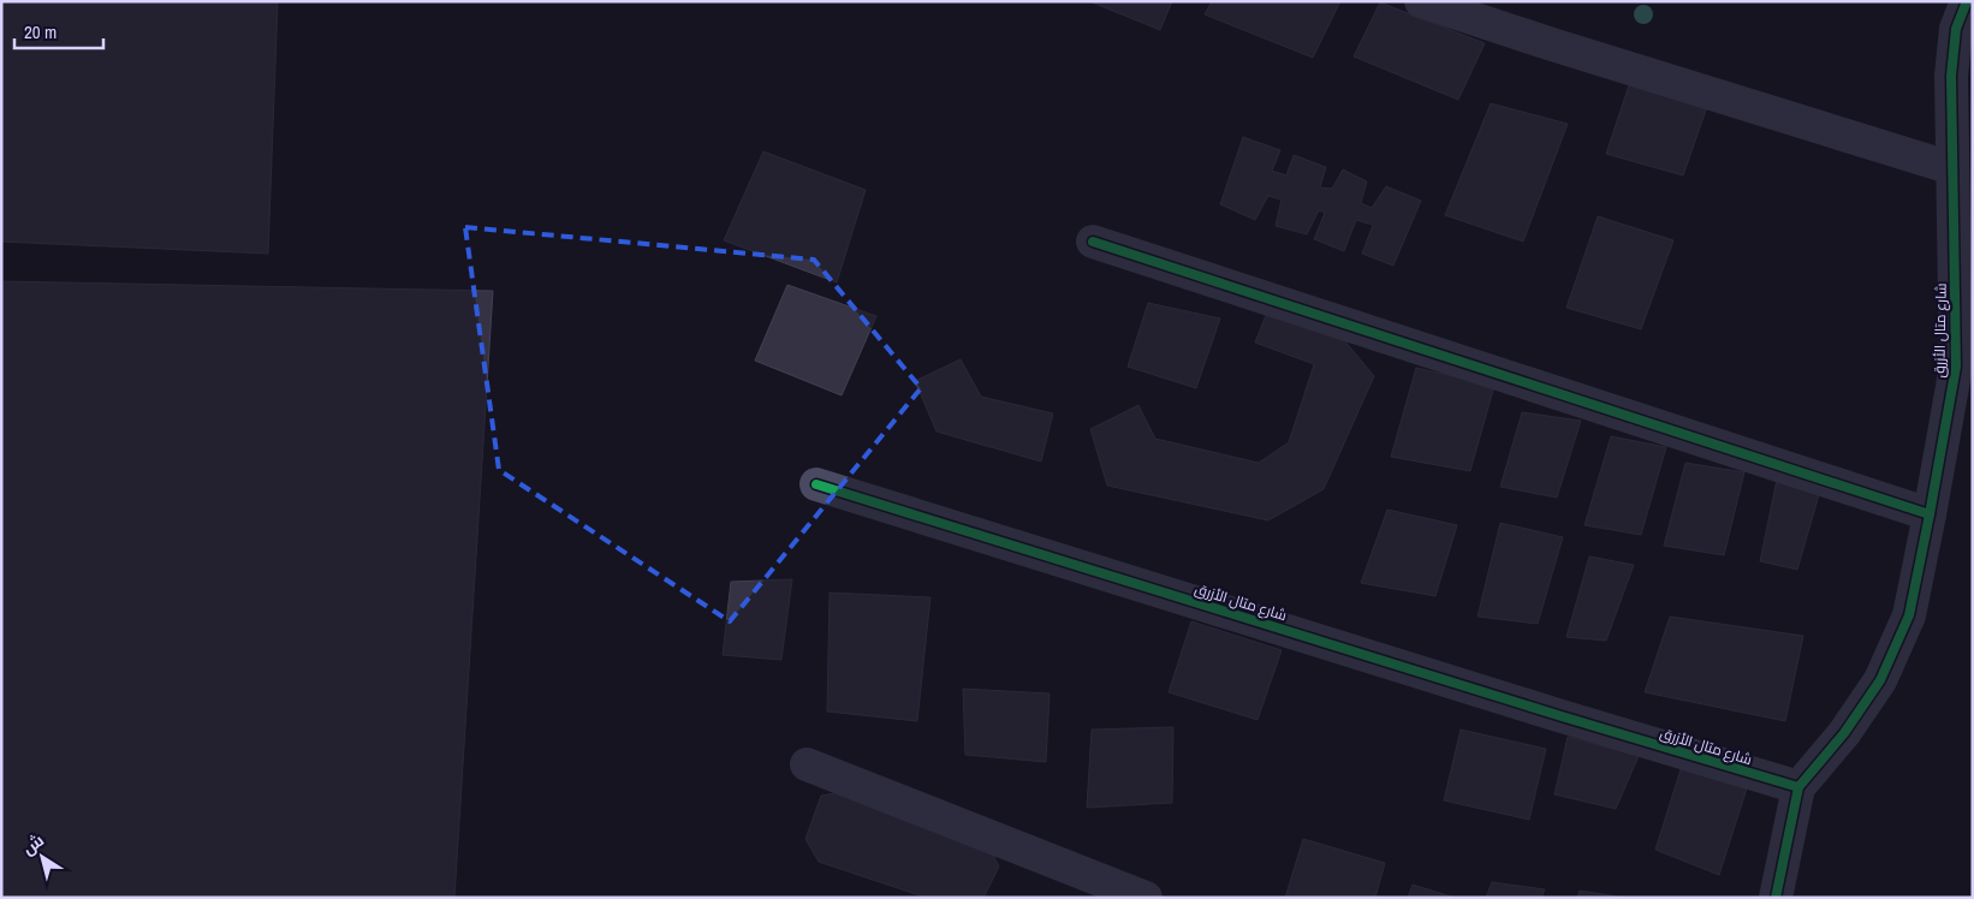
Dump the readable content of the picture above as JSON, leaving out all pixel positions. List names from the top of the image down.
{
  "streets": {
    "street": ["شارع متال الأزرق"]
  },
  "scale_bar": "20 m",
  "north": "top left"
}
